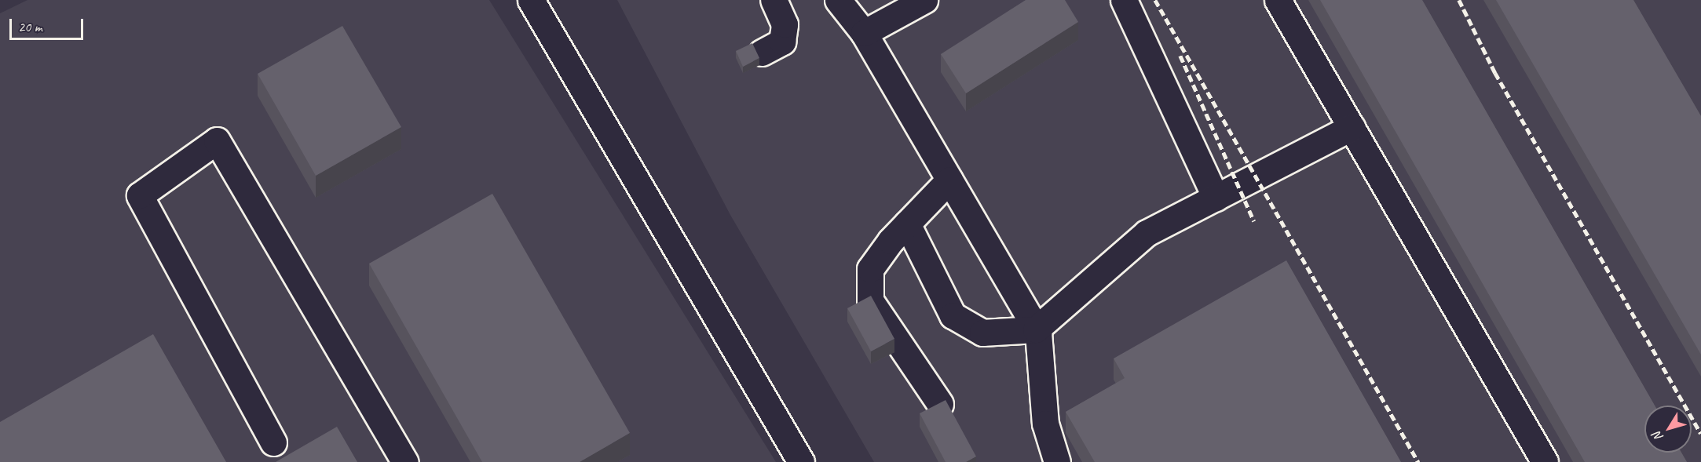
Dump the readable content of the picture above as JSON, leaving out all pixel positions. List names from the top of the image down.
{
  "scale_bar": "20 m",
  "north": "bottom left"
}
